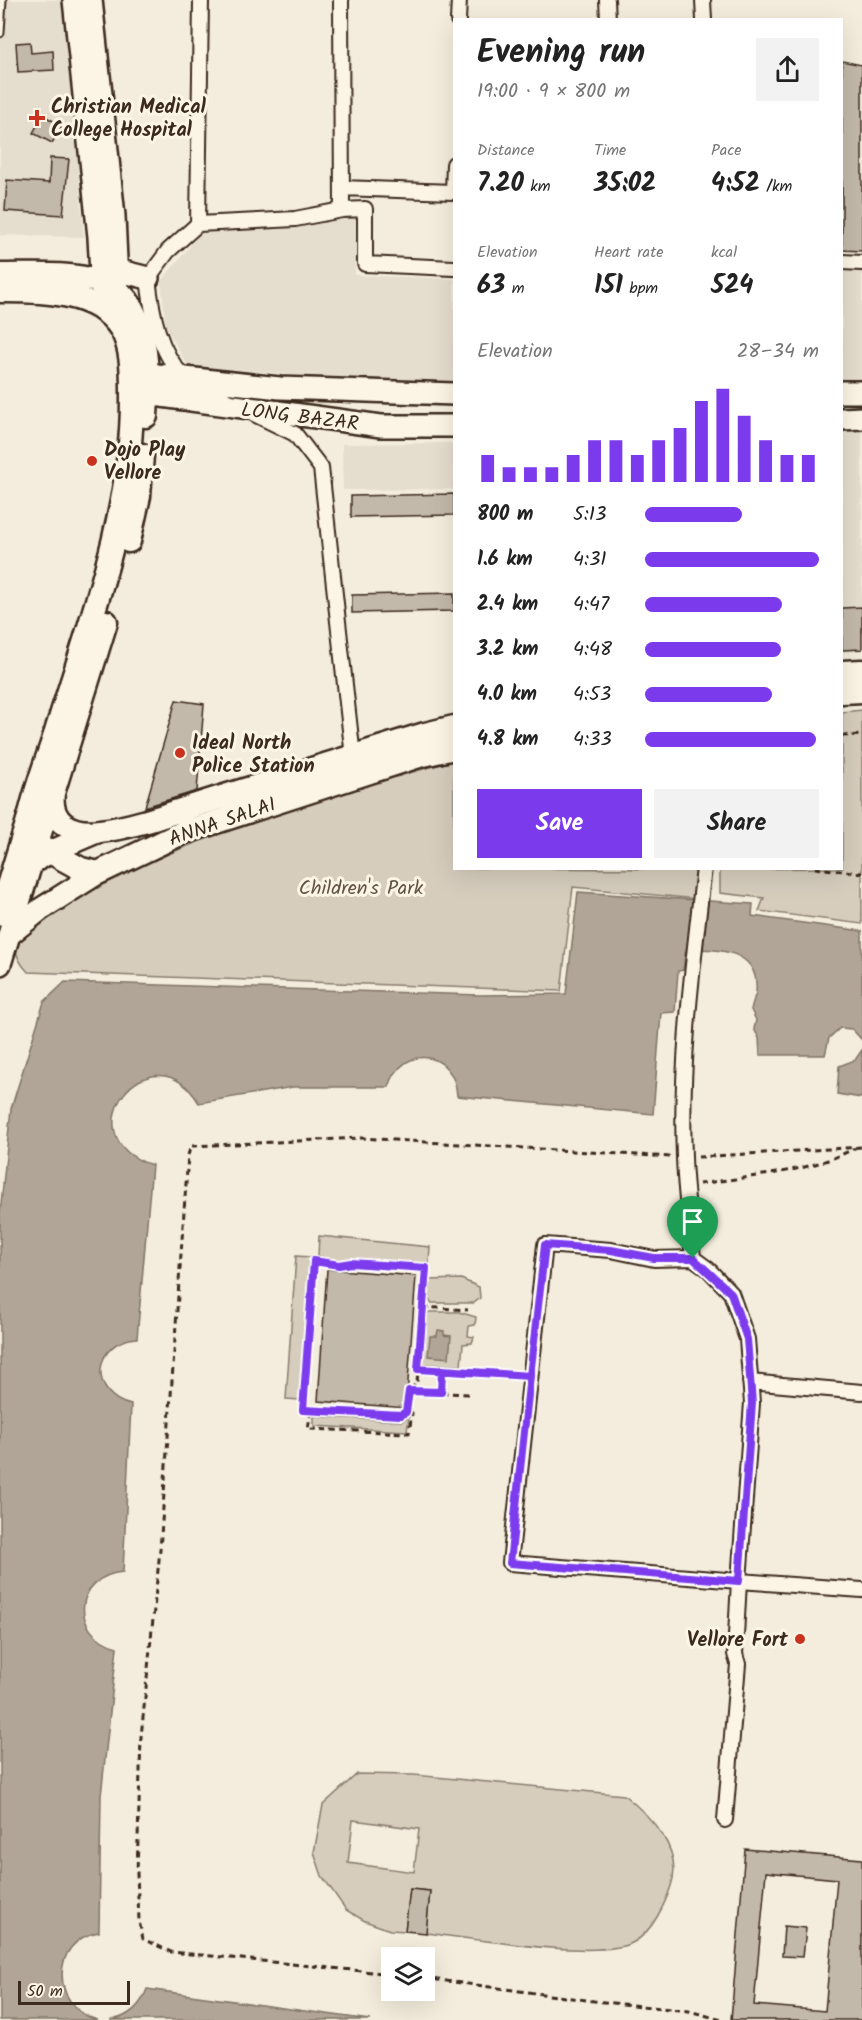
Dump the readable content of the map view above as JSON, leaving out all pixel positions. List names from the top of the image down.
{
  "streets": {
    "highway": ["ANNA SALAI"],
    "main road": ["LONG BAZAR"]
  },
  "parks": ["Children's Park"],
  "places": {
    "health": ["Christian Medical College Hospital"],
    "other": ["Dojo Play Vellore", "Ideal North Police Station", "Vellore Fort"]
  },
  "scale_bar": "50 m",
  "page": {
    "heading": ["Evening run", "19:00 · 9 × 800 m"],
    "stats": [
      ["Distance", "7.20 km"],
      ["Time", "35:02"],
      ["Pace", "4:52 /km"],
      ["Elevation", "63 m"],
      ["Heart rate", "151 bpm"],
      ["kcal", "524"]
    ],
    "chart": ["Elevation", "28–34 m"],
    "list": [
      {
        "name": "800 m",
        "note": "5:13"
      },
      {
        "name": "1.6 km",
        "note": "4:31"
      },
      {
        "name": "2.4 km",
        "note": "4:47"
      },
      {
        "name": "3.2 km",
        "note": "4:48"
      },
      {
        "name": "4.0 km",
        "note": "4:53"
      },
      {
        "name": "4.8 km",
        "note": "4:33"
      }
    ],
    "buttons": ["Save", "Share"],
    "scale": "50 m"
  }
}
